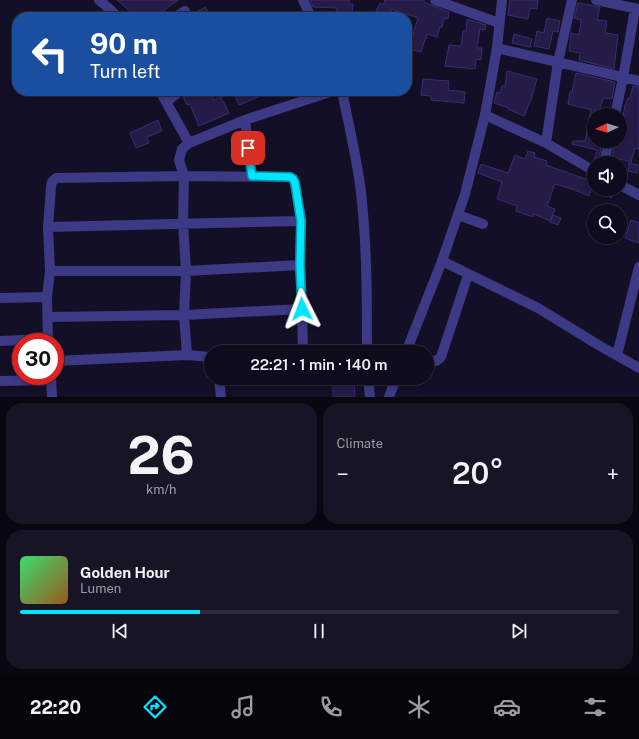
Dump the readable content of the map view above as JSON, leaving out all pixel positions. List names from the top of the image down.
{
  "north": "left",
  "page": {
    "turn": ["90 m", "Turn left"],
    "limit": "30",
    "trip": "22:21 · 1 min · 140 m",
    "tile": [
      ["26", "km/h"],
      "Climate"
    ],
    "heat": ["−", "20°", "+"],
    "song": ["Golden Hour", "Lumen"],
    "tabs": "22:20"
  }
}
